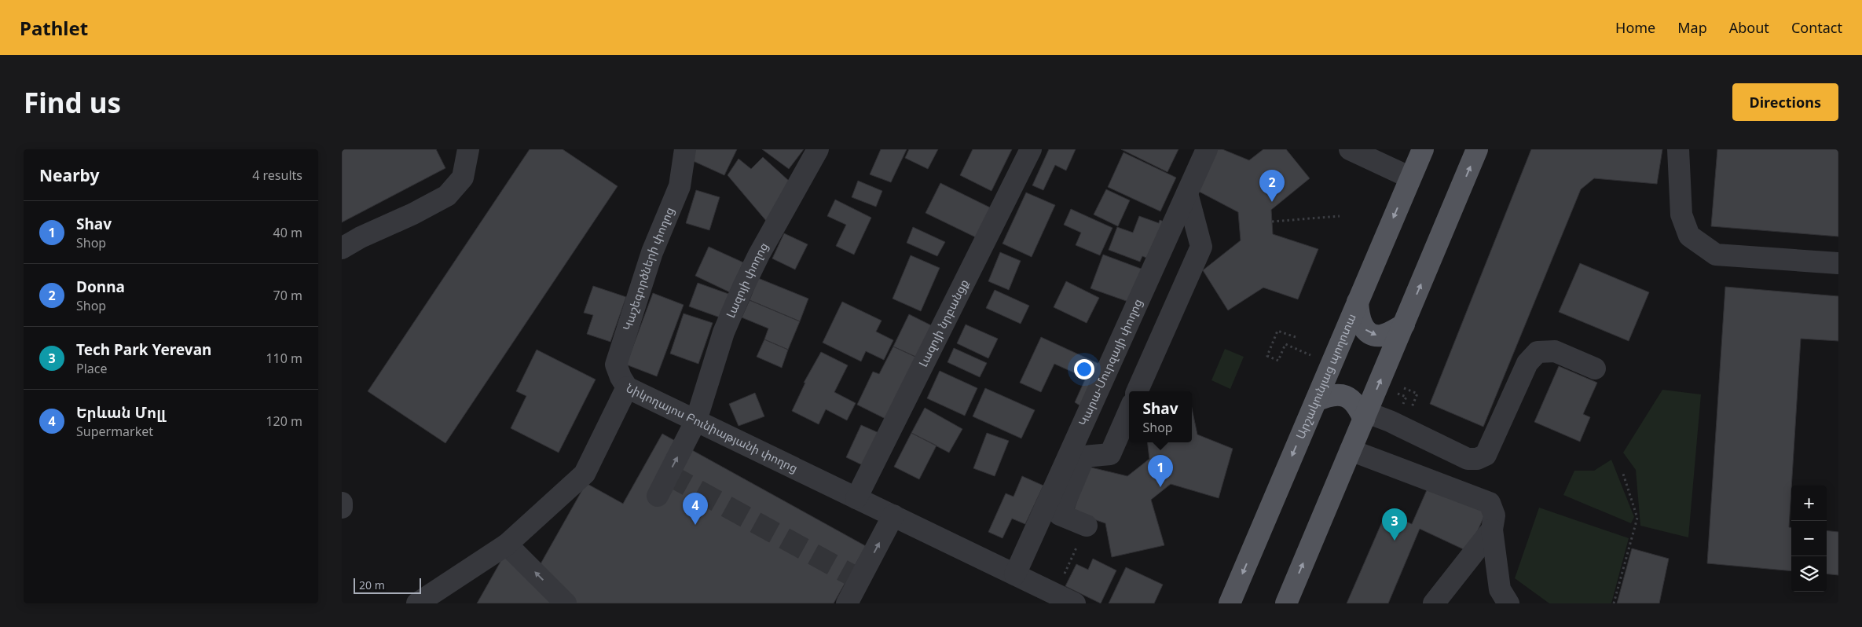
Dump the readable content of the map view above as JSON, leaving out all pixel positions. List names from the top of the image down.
{
  "streets": {
    "main road": ["Արշակունյաց պողոտա"],
    "street": [
      "Կաշեգործների փողոց",
      "Լազոյի փողոց",
      "Լազոյի նրբանցք",
      "Կարա-Մուրզայի փողոց",
      "Նիկողայոս Բունիաթյանի փողոց"
    ]
  },
  "crossings": [
    ["Կաշեգործների փողոց", "Նիկողայոս Բունիաթյանի փողոց"],
    ["Լազոյի փողոց", "Նիկողայոս Բունիաթյանի փողոց"],
    ["Լազոյի նրբանցք", "Նիկողայոս Բունիաթյանի փողոց"],
    ["Կարա-Մուրզայի փողոց", "Նիկողայոս Բունիաթյանի փողոց"]
  ],
  "scale_bar": "20 m",
  "page": {
    "header": "Pathlet",
    "nav": [
      "Home",
      "Map",
      "About",
      "Contact"
    ],
    "buttons": "Directions",
    "title": "Find us",
    "heading": ["Nearby", "4 results"],
    "pins": [
      "2",
      "1",
      "4",
      "3"
    ],
    "list": [
      {
        "mark": "1",
        "name": "Shav",
        "note": "Shop",
        "value": "40 m"
      },
      {
        "mark": "2",
        "name": "Donna",
        "note": "Shop",
        "value": "70 m"
      },
      {
        "mark": "3",
        "name": "Tech Park Yerevan",
        "note": "Place",
        "value": "110 m"
      },
      {
        "mark": "4",
        "name": "Երևան Մոլլ",
        "note": "Supermarket",
        "value": "120 m"
      }
    ],
    "popup": ["Shav", "Shop"],
    "map_buttons": ["+", "−"],
    "scale": "20 m"
  }
}
